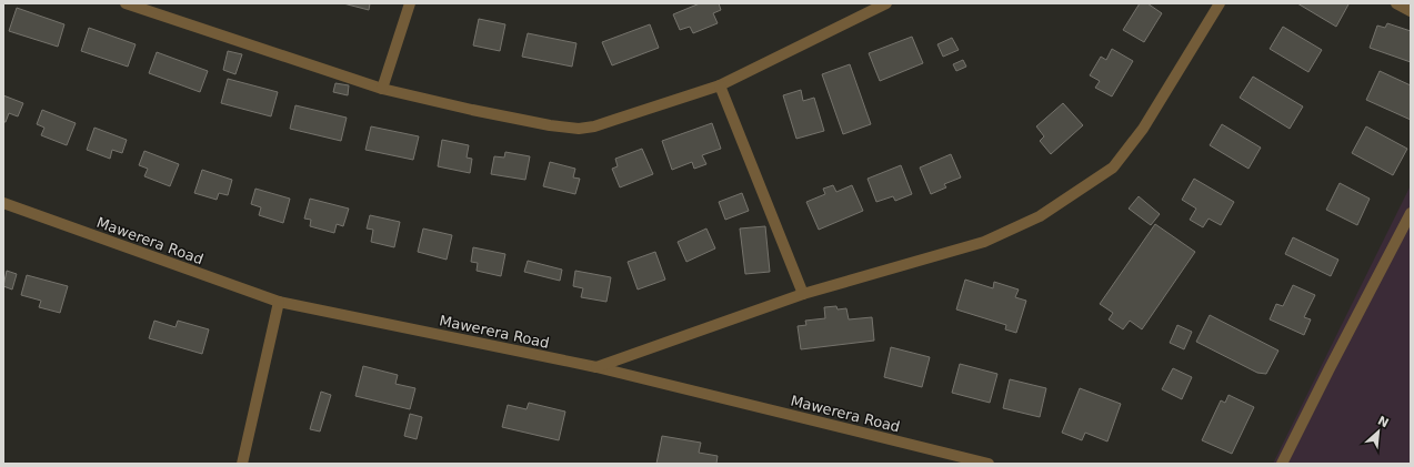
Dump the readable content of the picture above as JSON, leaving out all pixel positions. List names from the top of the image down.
{
  "streets": {
    "street": ["Mawerera Road"]
  },
  "north": "top right"
}
